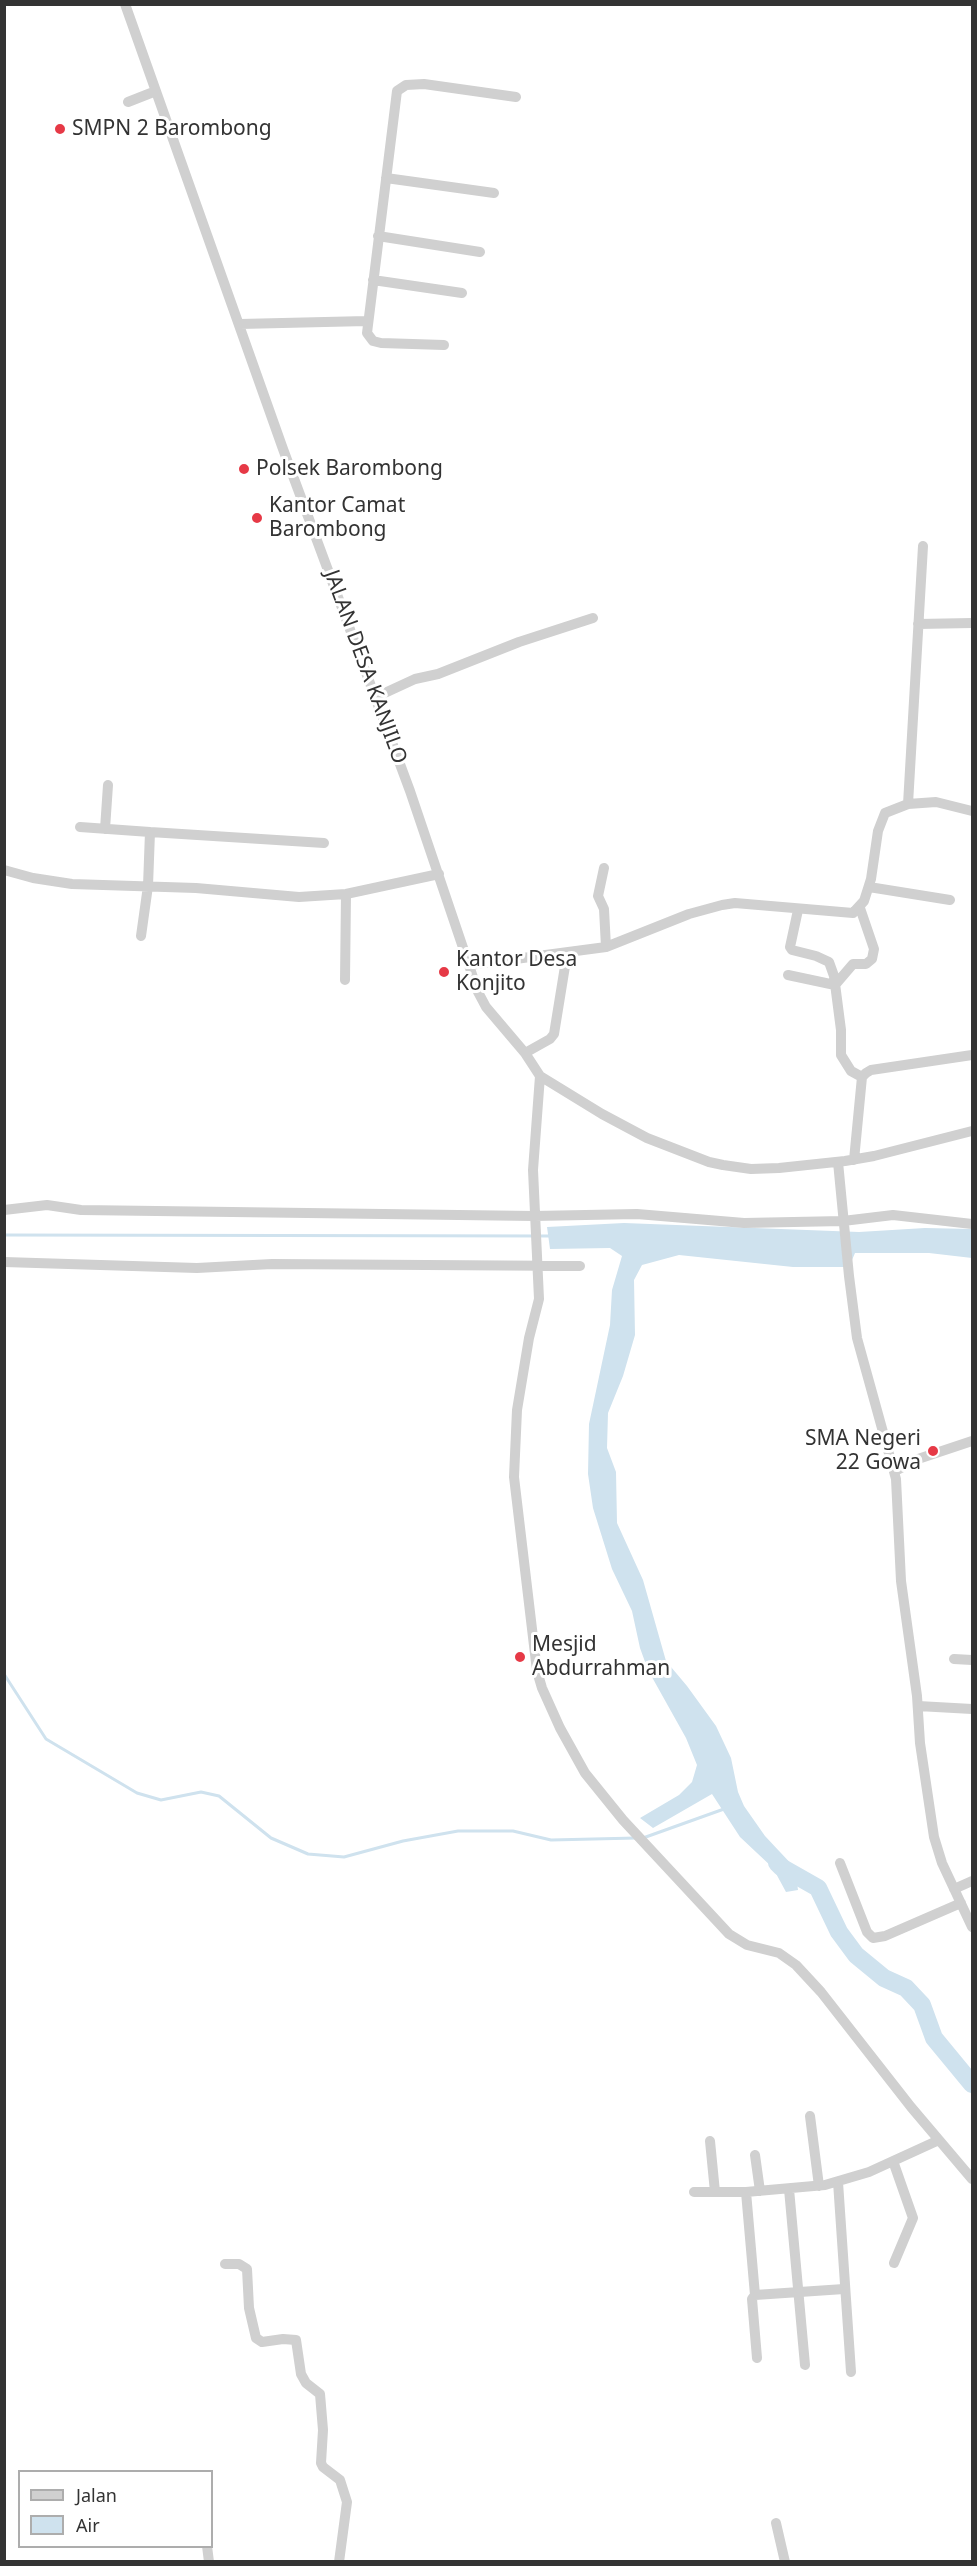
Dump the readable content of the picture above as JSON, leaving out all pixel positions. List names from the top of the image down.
{
  "streets": {
    "street": ["JALAN DESA KANJILO"]
  },
  "places": [
    "SMPN 2 Barombong",
    "Polsek Barombong",
    "Kantor Camat Barombong",
    "Kantor Desa Konjito",
    "SMA Negeri 22 Gowa",
    "Mesjid Abdurrahman"
  ],
  "legend": ["Jalan", "Air"]
}
